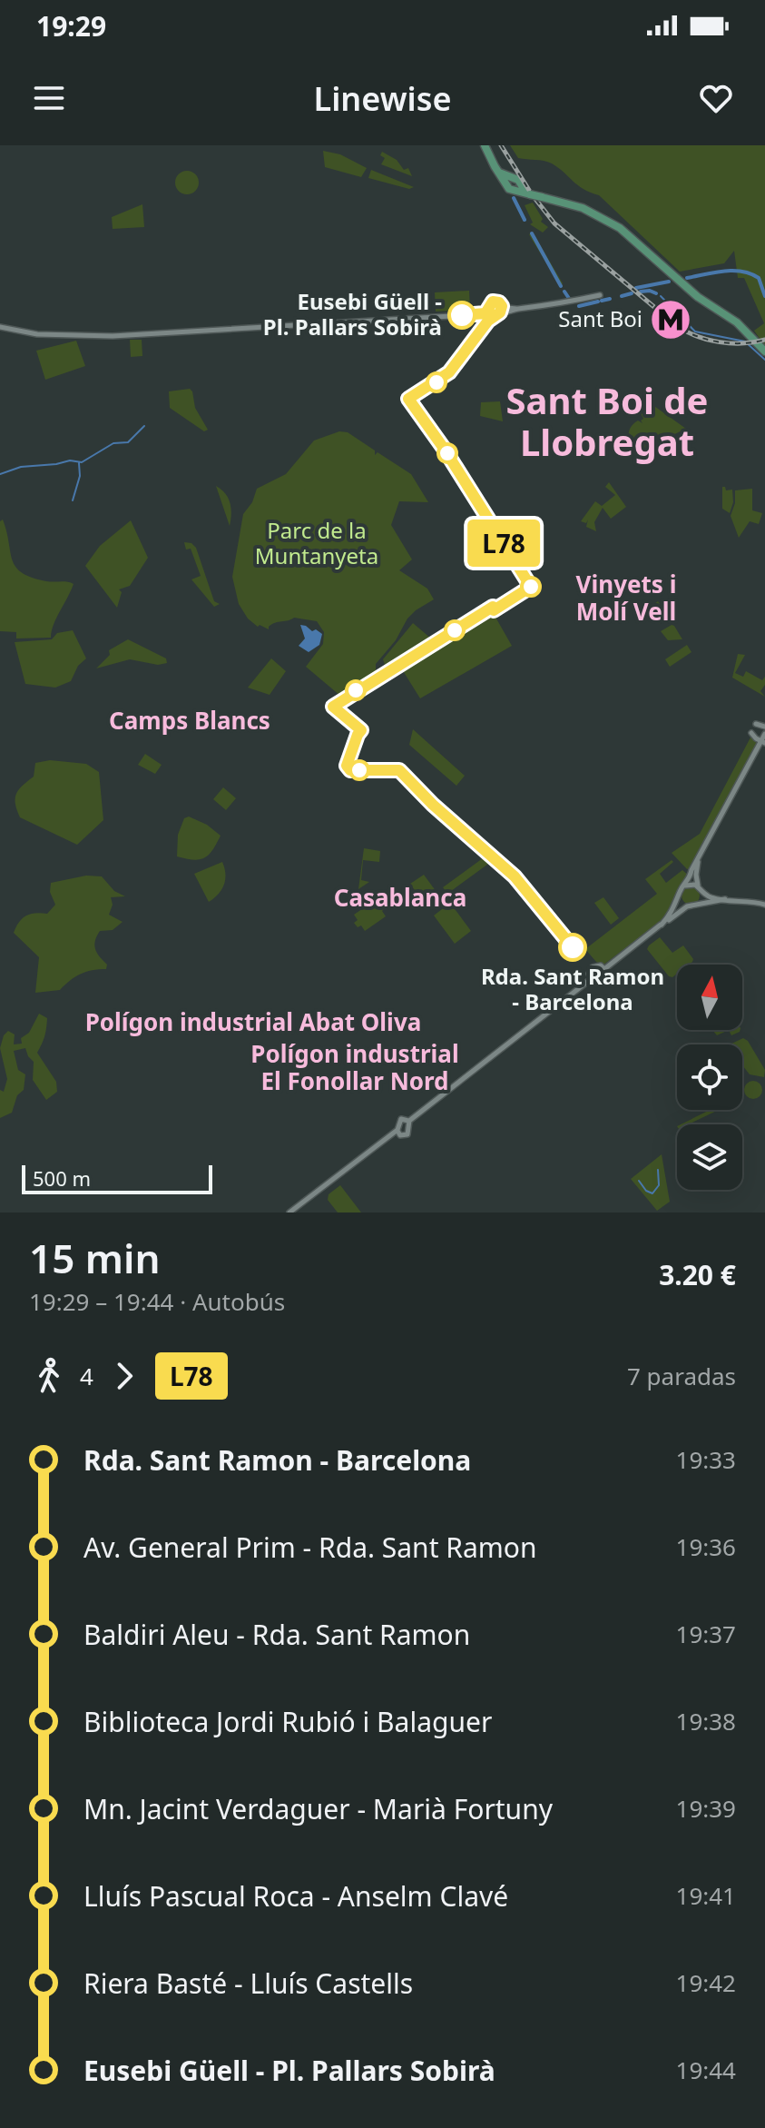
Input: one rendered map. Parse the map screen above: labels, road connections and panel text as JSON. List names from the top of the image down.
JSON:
{
  "districts": [
    "Sant Boi de Llobregat",
    "Vinyets i Molí Vell",
    "Camps Blancs",
    "Casablanca",
    "Polígon industrial Abat Oliva",
    "Polígon industrial El Fonollar Nord"
  ],
  "parks": ["Parc de la Muntanyeta"],
  "places": {
    "other": ["Eusebi Güell - Pl. Pallars Sobirà", "Rda. Sant Ramon - Barcelona"],
    "metro station": ["Sant Boi"]
  },
  "lines": ["bus line L78"],
  "scale_bar": "500 m",
  "north": "top",
  "page": {
    "status": "19:29",
    "header": "Linewise",
    "on_map": "L78",
    "scale": "500 m",
    "heading": ["15 min", "19:29 – 19:44 · Autobús", "3.20 €"],
    "legs": ["4", "L78", "7 paradas"],
    "list": [
      {
        "name": "Rda. Sant Ramon - Barcelona",
        "value": "19:33"
      },
      {
        "name": "Av. General Prim - Rda. Sant Ramon",
        "value": "19:36"
      },
      {
        "name": "Baldiri Aleu - Rda. Sant Ramon",
        "value": "19:37"
      },
      {
        "name": "Biblioteca Jordi Rubió i Balaguer",
        "value": "19:38"
      },
      {
        "name": "Mn. Jacint Verdaguer - Marià Fortuny",
        "value": "19:39"
      },
      {
        "name": "Lluís Pascual Roca - Anselm Clavé",
        "value": "19:41"
      },
      {
        "name": "Riera Basté - Lluís Castells",
        "value": "19:42"
      },
      {
        "name": "Eusebi Güell - Pl. Pallars Sobirà",
        "value": "19:44"
      }
    ]
  }
}
